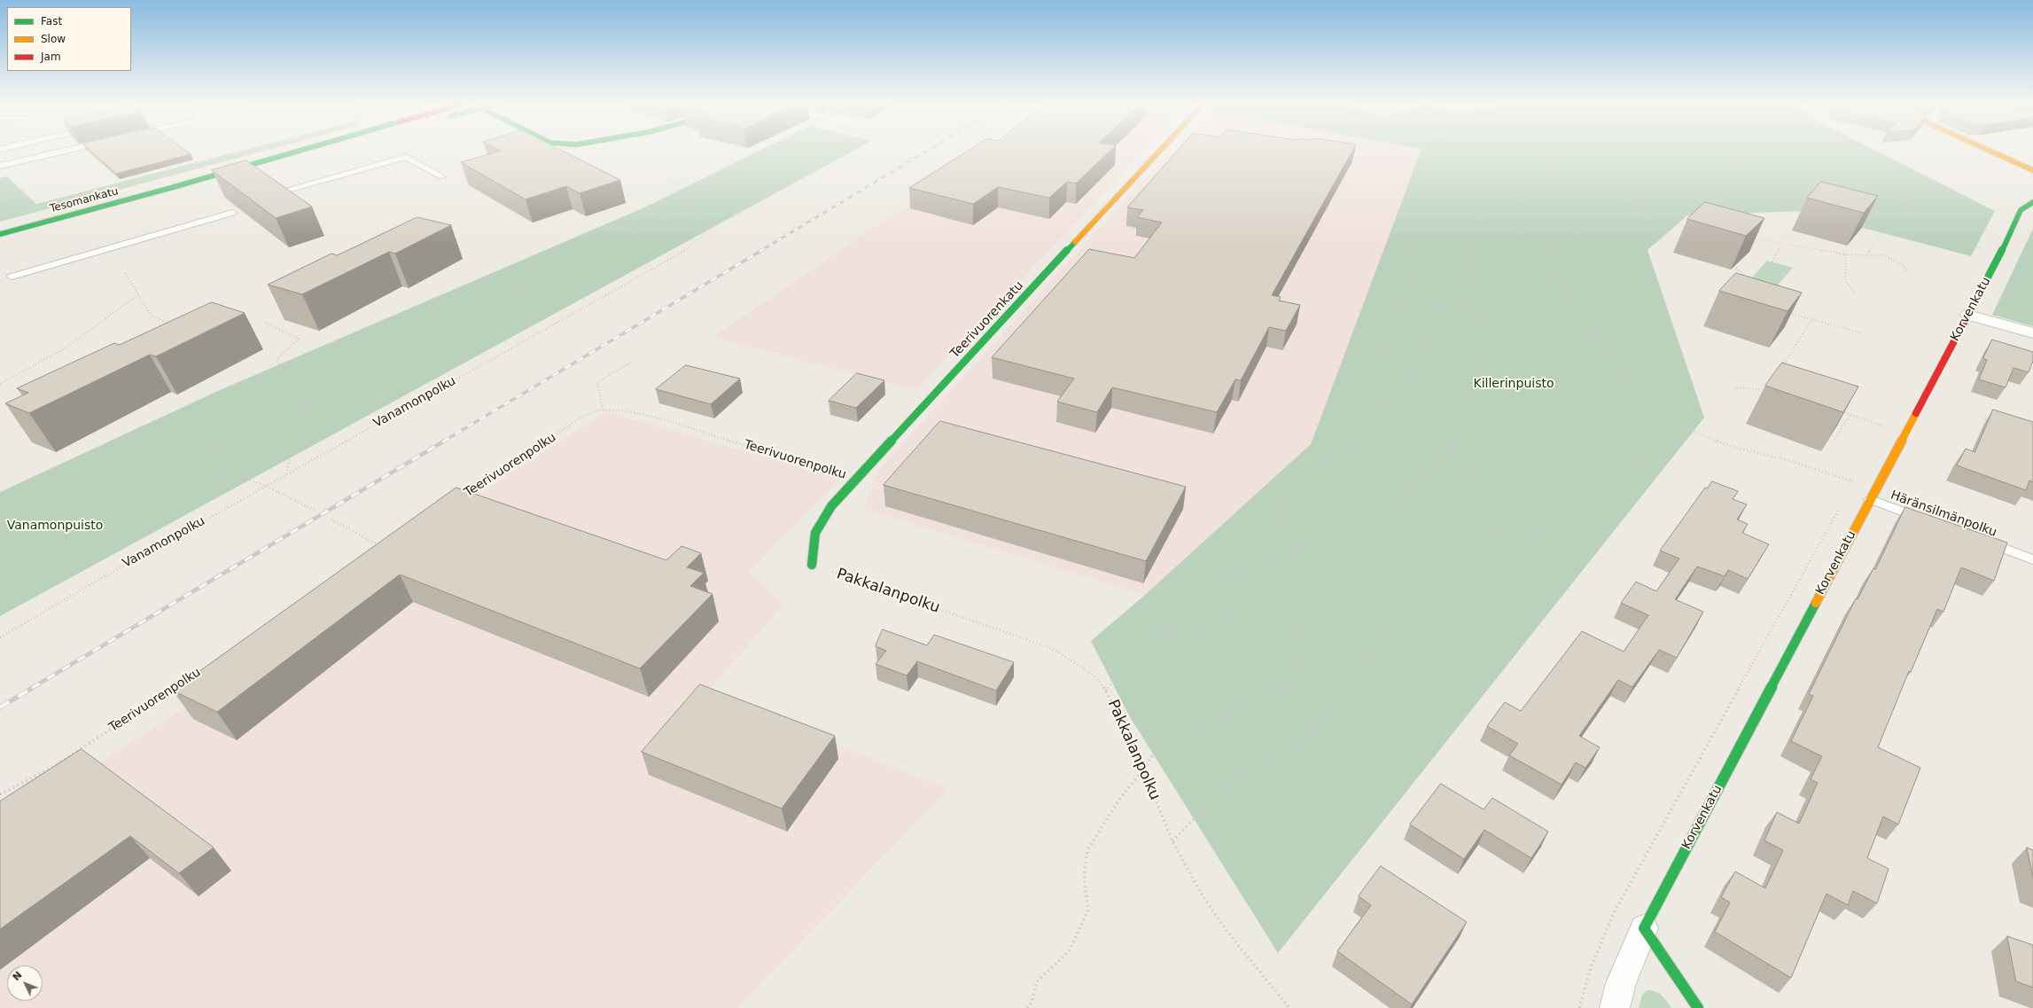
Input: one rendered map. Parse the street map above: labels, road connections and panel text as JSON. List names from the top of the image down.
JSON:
{
  "streets": {
    "street": ["Tesomankatu", "Korvenkatu", "Teerivuorenkatu"],
    "path": [
      "Vanamonpolku",
      "Teerivuorenpolku",
      "Häränsilmänpolku",
      "Pakkalanpolku"
    ]
  },
  "crossings": [
    ["Korvenkatu", "Häränsilmänpolku"],
    ["Teerivuorenkatu", "Teerivuorenpolku"],
    ["Teerivuorenkatu", "Pakkalanpolku"]
  ],
  "parks": ["Killerinpuisto", "Vanamonpuisto"],
  "legend": ["Fast", "Slow", "Jam"],
  "north": "top left"
}
